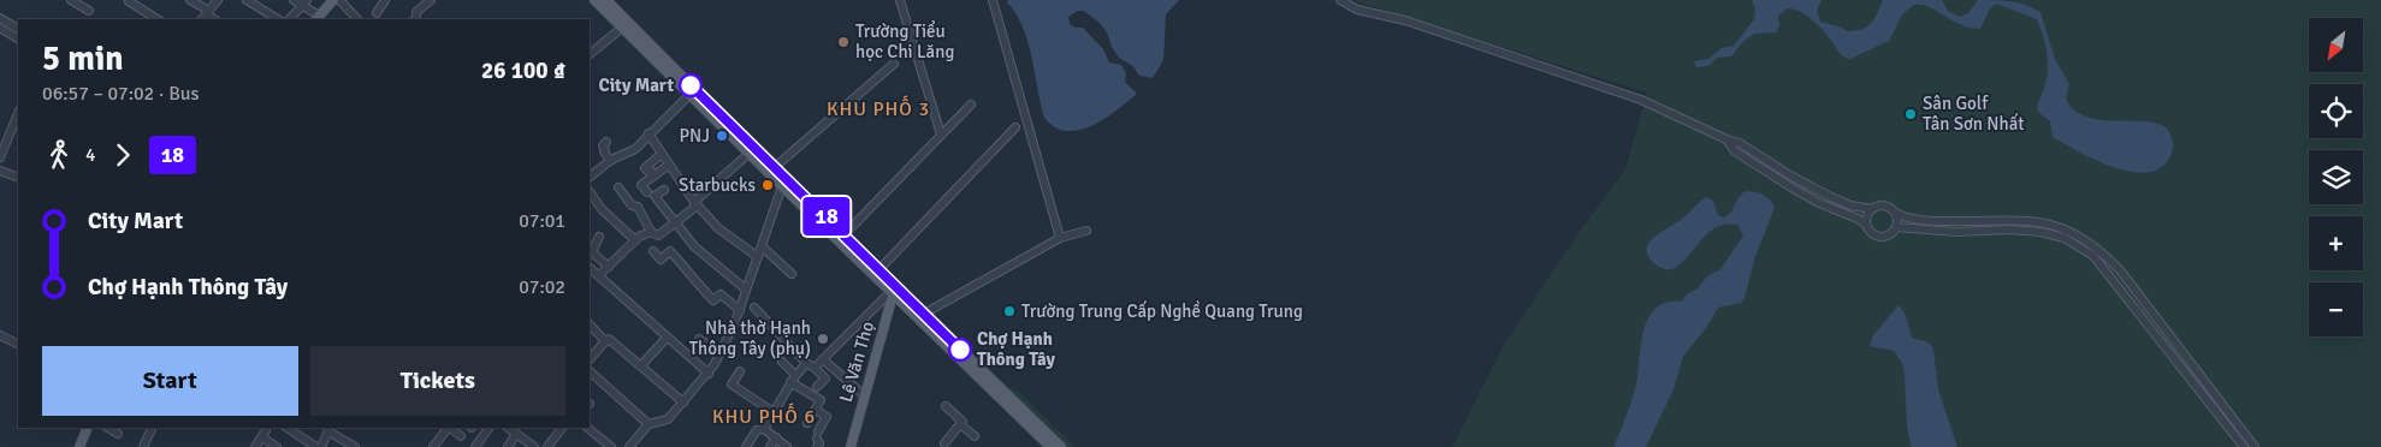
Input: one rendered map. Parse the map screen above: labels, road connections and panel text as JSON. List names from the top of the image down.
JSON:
{
  "streets": {
    "main road": ["Lê Văn Thọ"]
  },
  "districts": ["KHU PHỐ 3", "KHU PHỐ 6"],
  "places": [
    "Trường Tiểu học Chi Lăng",
    "City Mart",
    "Sân Golf Tân Sơn Nhất",
    "PNJ",
    "Starbucks",
    "Trường Trung Cấp Nghề Quang Trung",
    "Nhà thờ Hạnh Thông Tây (phụ)",
    "Chợ Hạnh Thông Tây"
  ],
  "lines": ["bus line 18"],
  "north": "bottom left",
  "page": {
    "on_map": "18",
    "map_buttons": ["+", "−"],
    "heading": ["5 min", "06:57 – 07:02 · Bus", "26 100 ₫"],
    "legs": ["4", "18"],
    "list": [
      {
        "name": "City Mart",
        "value": "07:01"
      },
      {
        "name": "Chợ Hạnh Thông Tây",
        "value": "07:02"
      }
    ],
    "buttons": ["Start", "Tickets"]
  }
}
